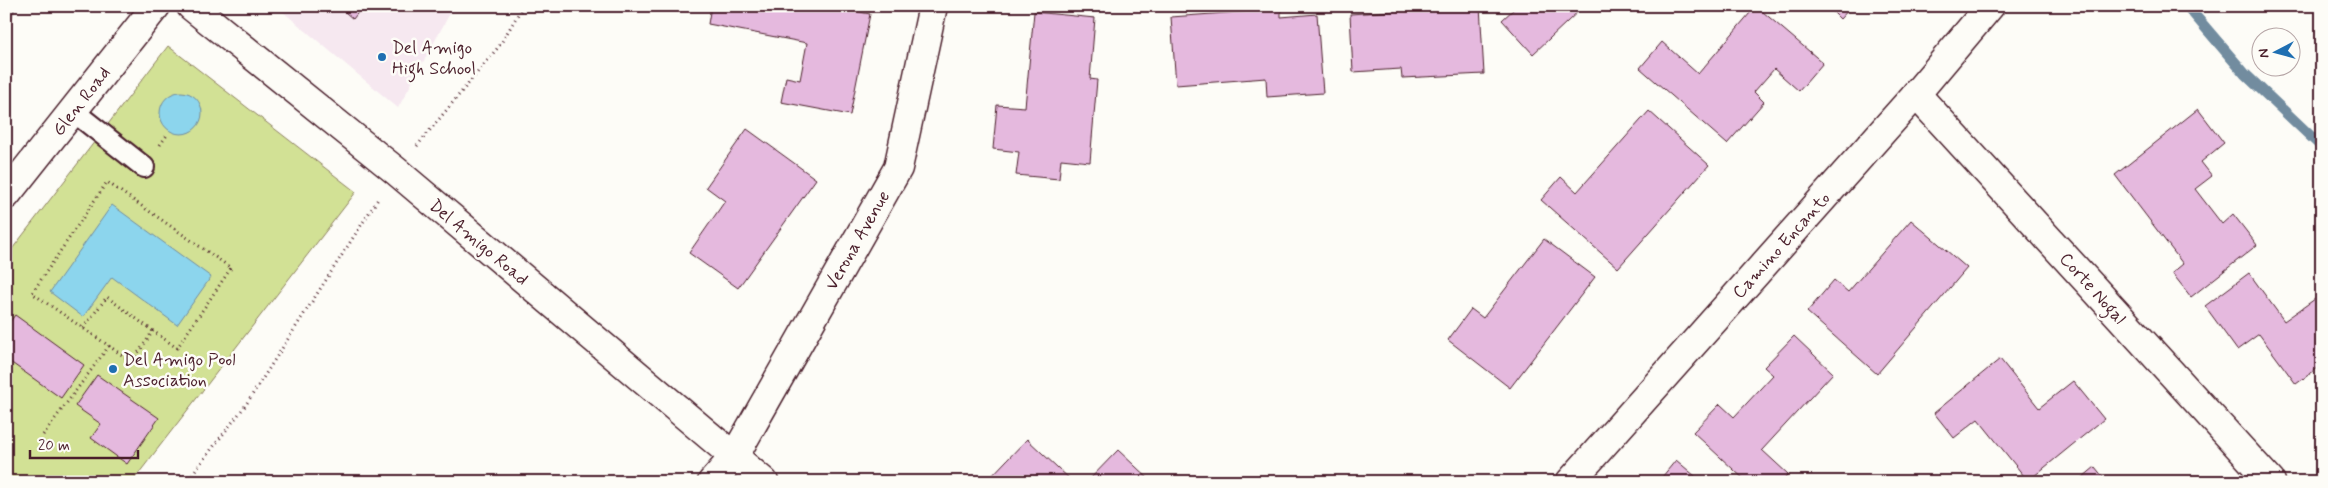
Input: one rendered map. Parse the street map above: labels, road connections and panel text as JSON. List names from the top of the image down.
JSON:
{
  "streets": {
    "street": [
      "Glen Road",
      "Verona Avenue",
      "Del Amigo Road",
      "Camino Encanto",
      "Corte Nogal"
    ]
  },
  "crossings": [
    ["Verona Avenue", "Del Amigo Road"],
    ["Camino Encanto", "Corte Nogal"]
  ],
  "places": ["Del Amigo High School", "Del Amigo Pool Association"],
  "scale_bar": "20 m",
  "north": "left"
}
